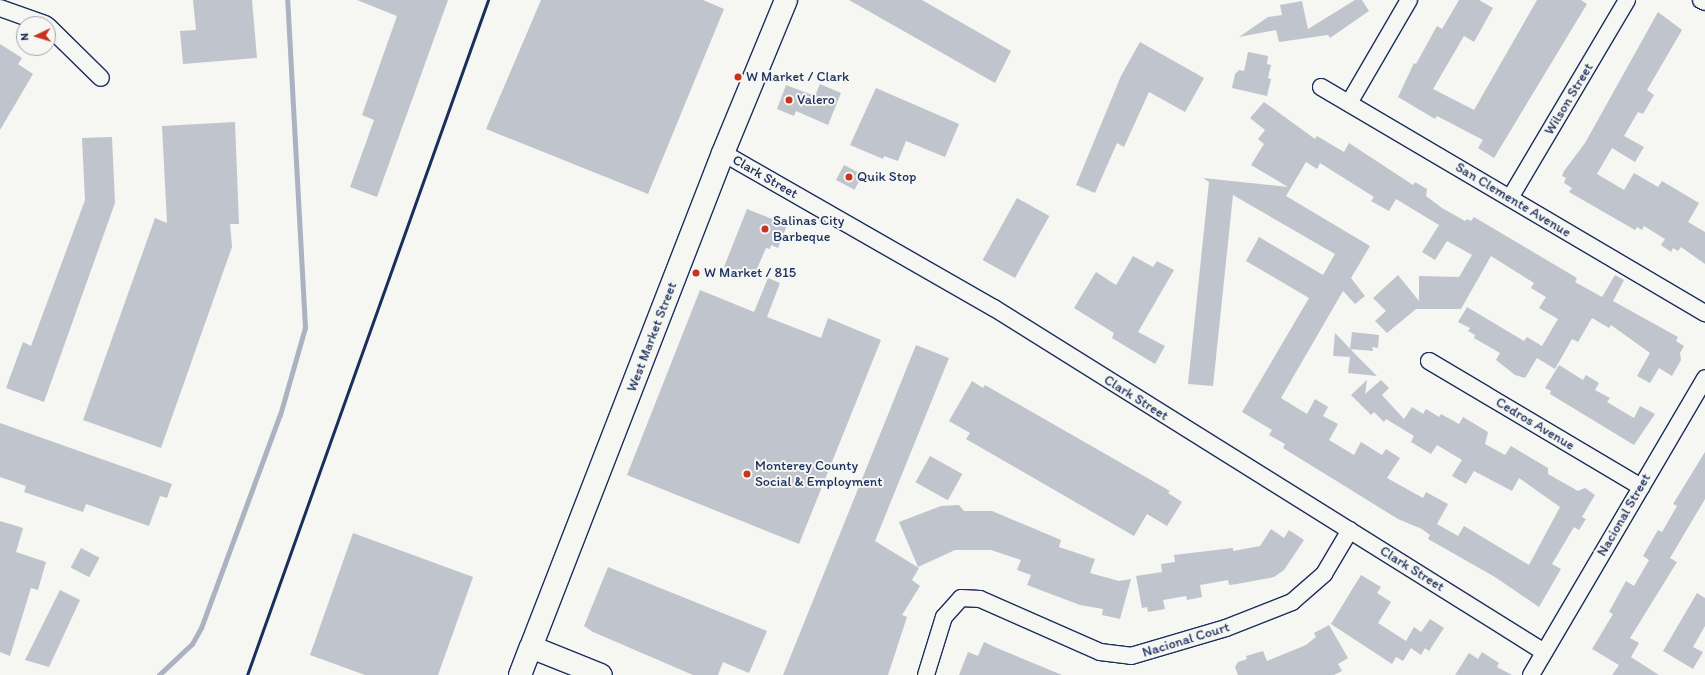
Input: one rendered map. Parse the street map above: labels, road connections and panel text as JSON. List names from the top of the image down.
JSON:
{
  "streets": {
    "main road": ["West Market Street"],
    "street": [
      "Wilson Street",
      "Clark Street",
      "San Clemente Avenue",
      "Cedros Avenue",
      "Nacional Street",
      "Nacional Court"
    ]
  },
  "crossings": [
    ["Wilson Street", "San Clemente Avenue"],
    ["Clark Street", "West Market Street"],
    ["Clark Street", "Nacional Street"],
    ["Clark Street", "Nacional Court"],
    ["Cedros Avenue", "Nacional Street"]
  ],
  "places": [
    "W Market / Clark",
    "Valero",
    "Quik Stop",
    "Salinas City Barbeque",
    "W Market / 815",
    "Monterey County Social & Employment"
  ],
  "north": "left"
}
